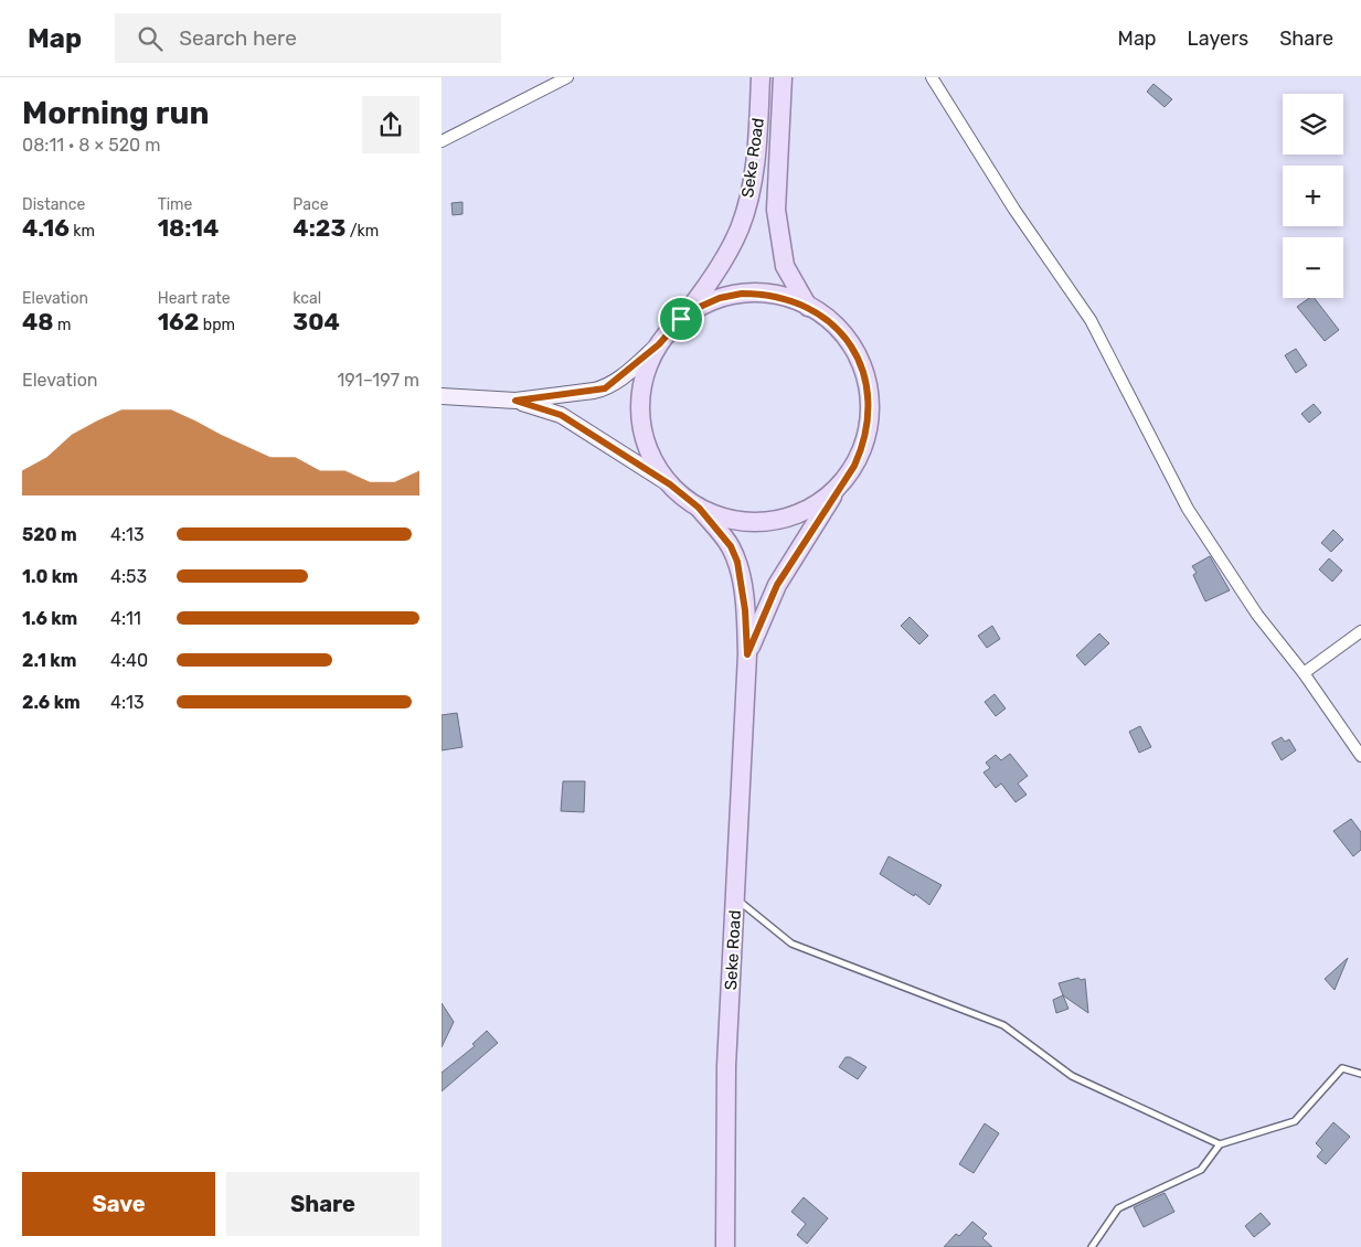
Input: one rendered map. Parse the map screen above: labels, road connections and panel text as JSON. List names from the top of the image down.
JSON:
{
  "streets": {
    "main road": ["Seke Road"]
  },
  "page": {
    "header": "Map",
    "search": "Search here",
    "nav": ["Map", "Layers", "Share"],
    "heading": ["Morning run", "08:11 · 8 × 520 m"],
    "map_buttons": ["+", "−"],
    "stats": [
      ["Distance", "4.16 km"],
      ["Time", "18:14"],
      ["Pace", "4:23 /km"],
      ["Elevation", "48 m"],
      ["Heart rate", "162 bpm"],
      ["kcal", "304"]
    ],
    "chart": ["Elevation", "191–197 m"],
    "list": [
      {
        "name": "520 m",
        "note": "4:13"
      },
      {
        "name": "1.0 km",
        "note": "4:53"
      },
      {
        "name": "1.6 km",
        "note": "4:11"
      },
      {
        "name": "2.1 km",
        "note": "4:40"
      },
      {
        "name": "2.6 km",
        "note": "4:13"
      }
    ],
    "buttons": ["Save", "Share"]
  }
}
